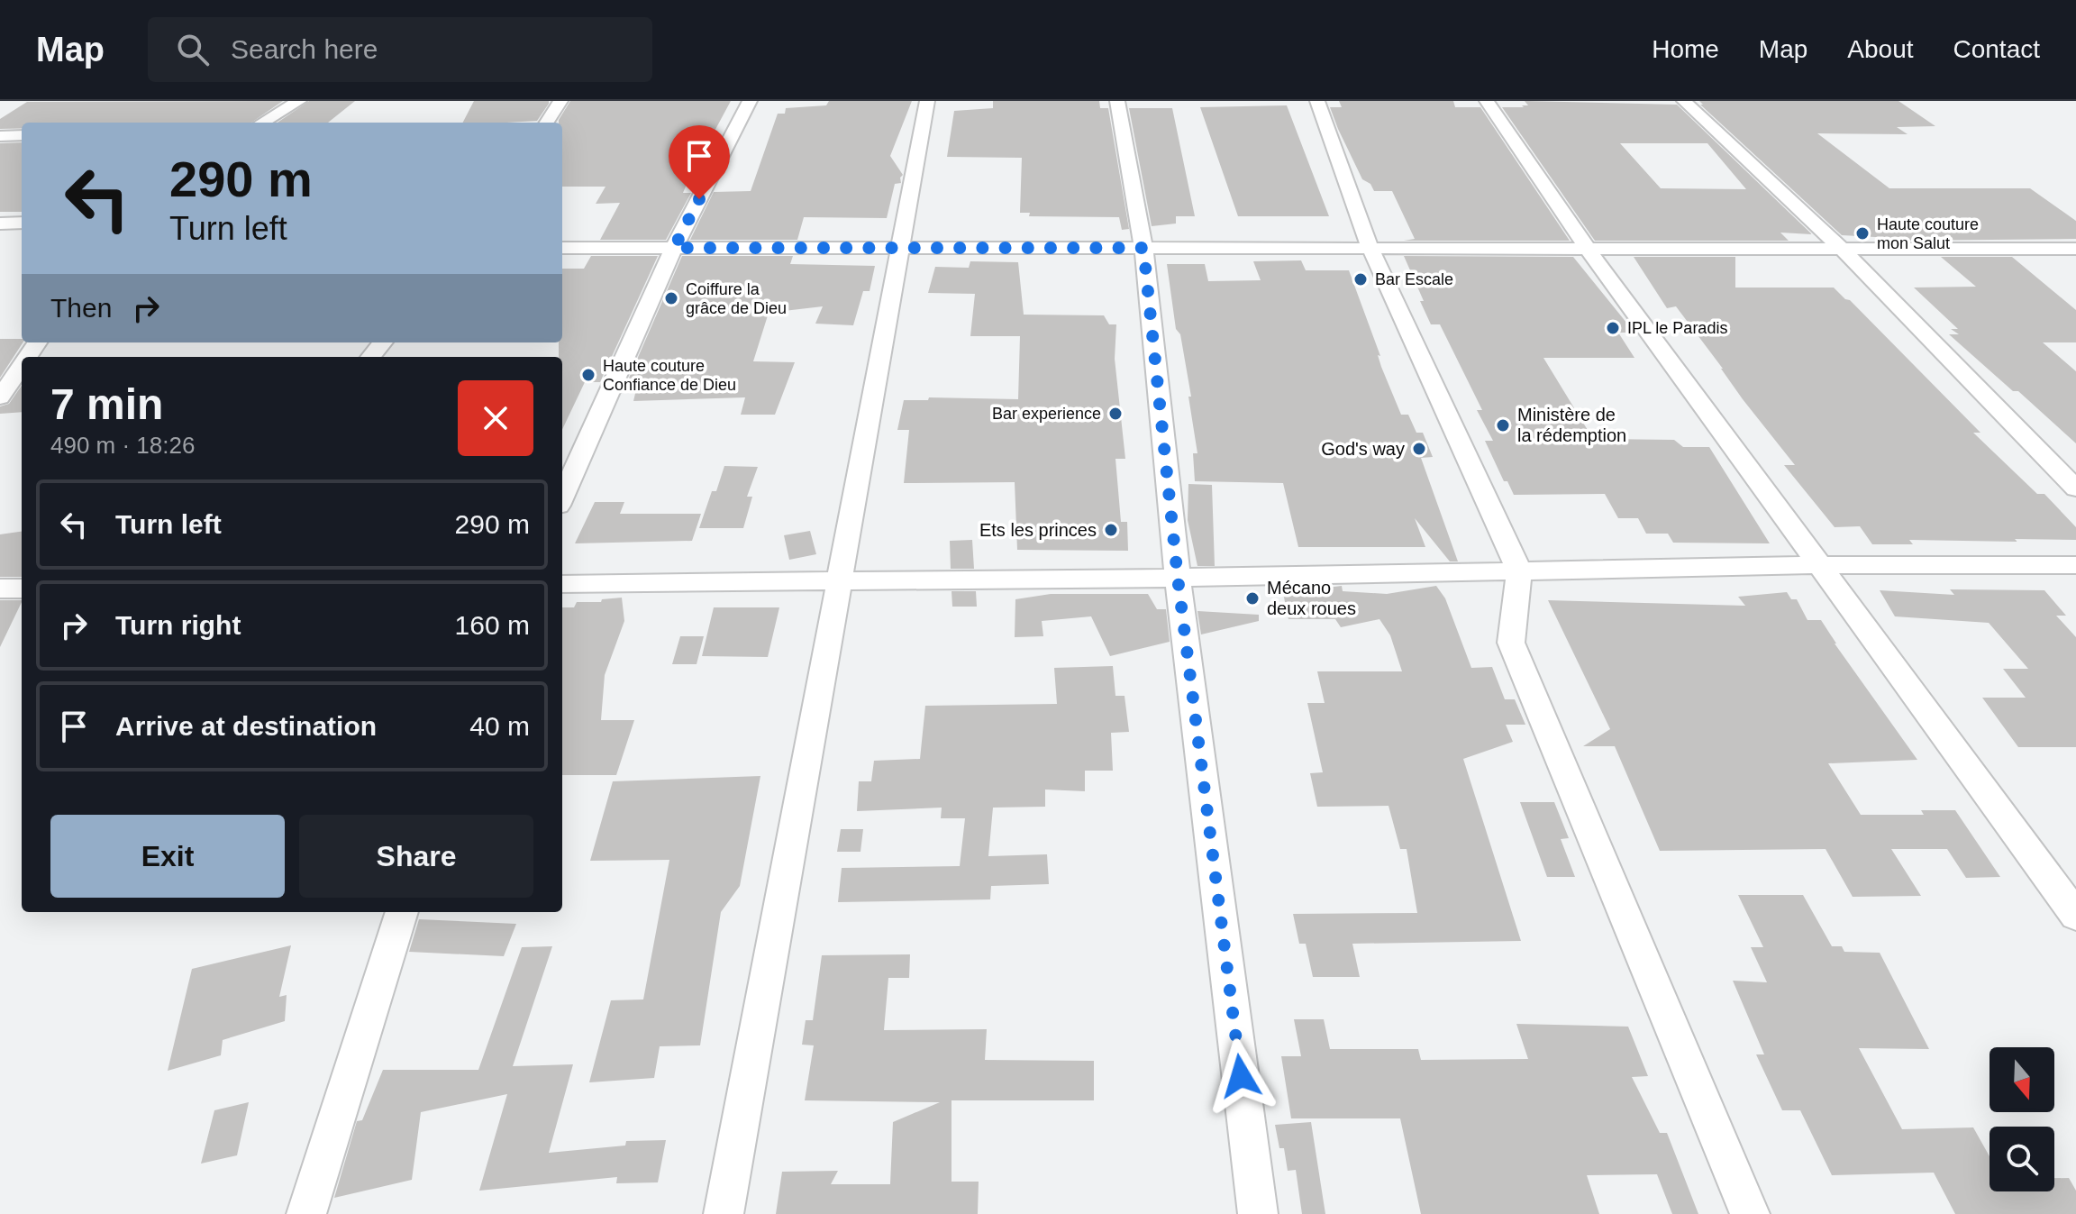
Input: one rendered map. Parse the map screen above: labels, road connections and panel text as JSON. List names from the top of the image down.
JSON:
{
  "places": [
    "Haute couture mon Salut",
    "Bar Escale",
    "Coiffure la grâce de Dieu",
    "IPL le Paradis",
    "Haute couture Confiance de Dieu",
    "Bar experience",
    "Ministère de la rédemption",
    "God's way",
    "Ets les princes",
    "Mécano deux roues"
  ],
  "north": "bottom",
  "page": {
    "header": "Map",
    "search": "Search here",
    "nav": [
      "Home",
      "Map",
      "About",
      "Contact"
    ],
    "turn": ["290 m", "Turn left"],
    "then": "Then",
    "heading": ["7 min", "490 m · 18:26"],
    "list": [
      {
        "name": "Turn left",
        "value": "290 m"
      },
      {
        "name": "Turn right",
        "value": "160 m"
      },
      {
        "name": "Arrive at destination",
        "value": "40 m"
      }
    ],
    "buttons": ["Exit", "Share"]
  }
}
